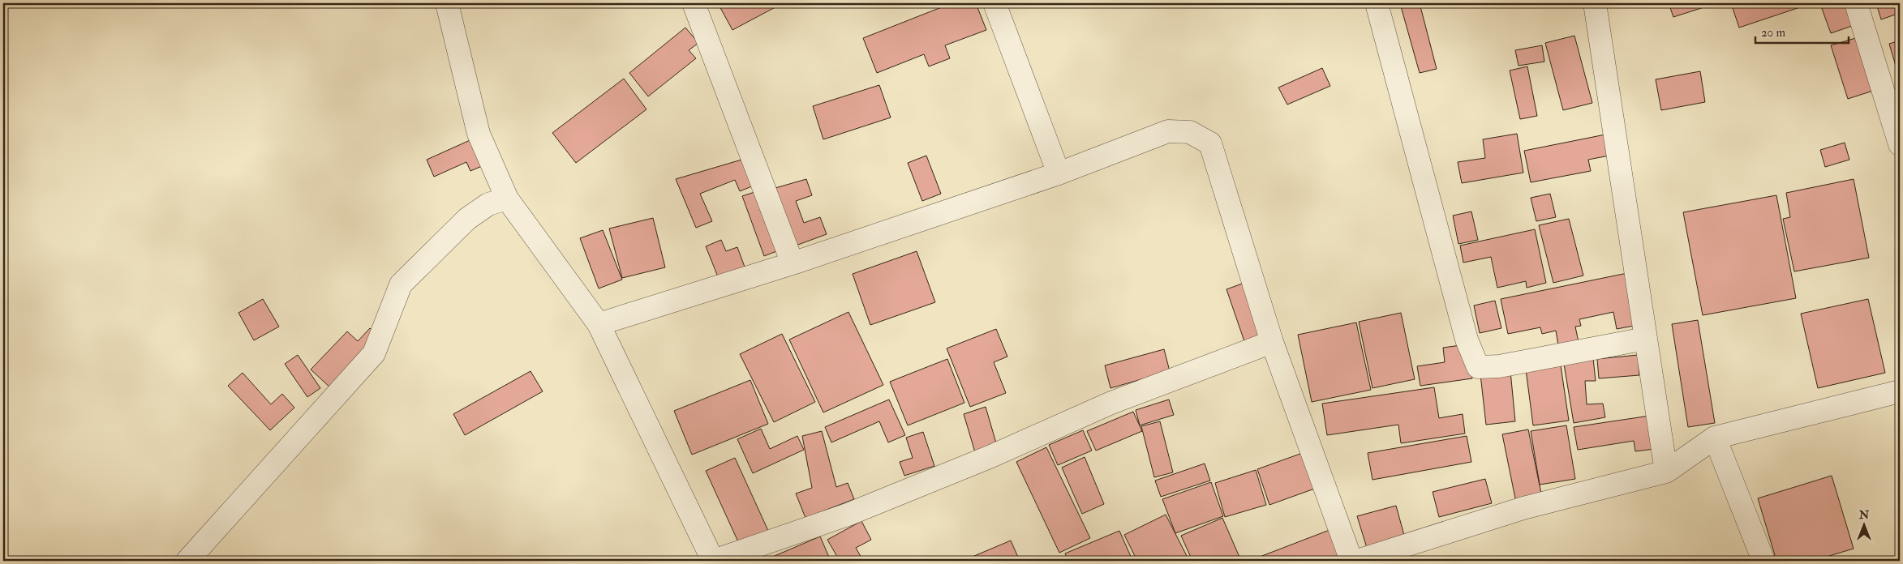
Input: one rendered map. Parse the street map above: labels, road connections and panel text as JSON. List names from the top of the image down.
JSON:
{
  "scale_bar": "20 m",
  "north": "top"
}
